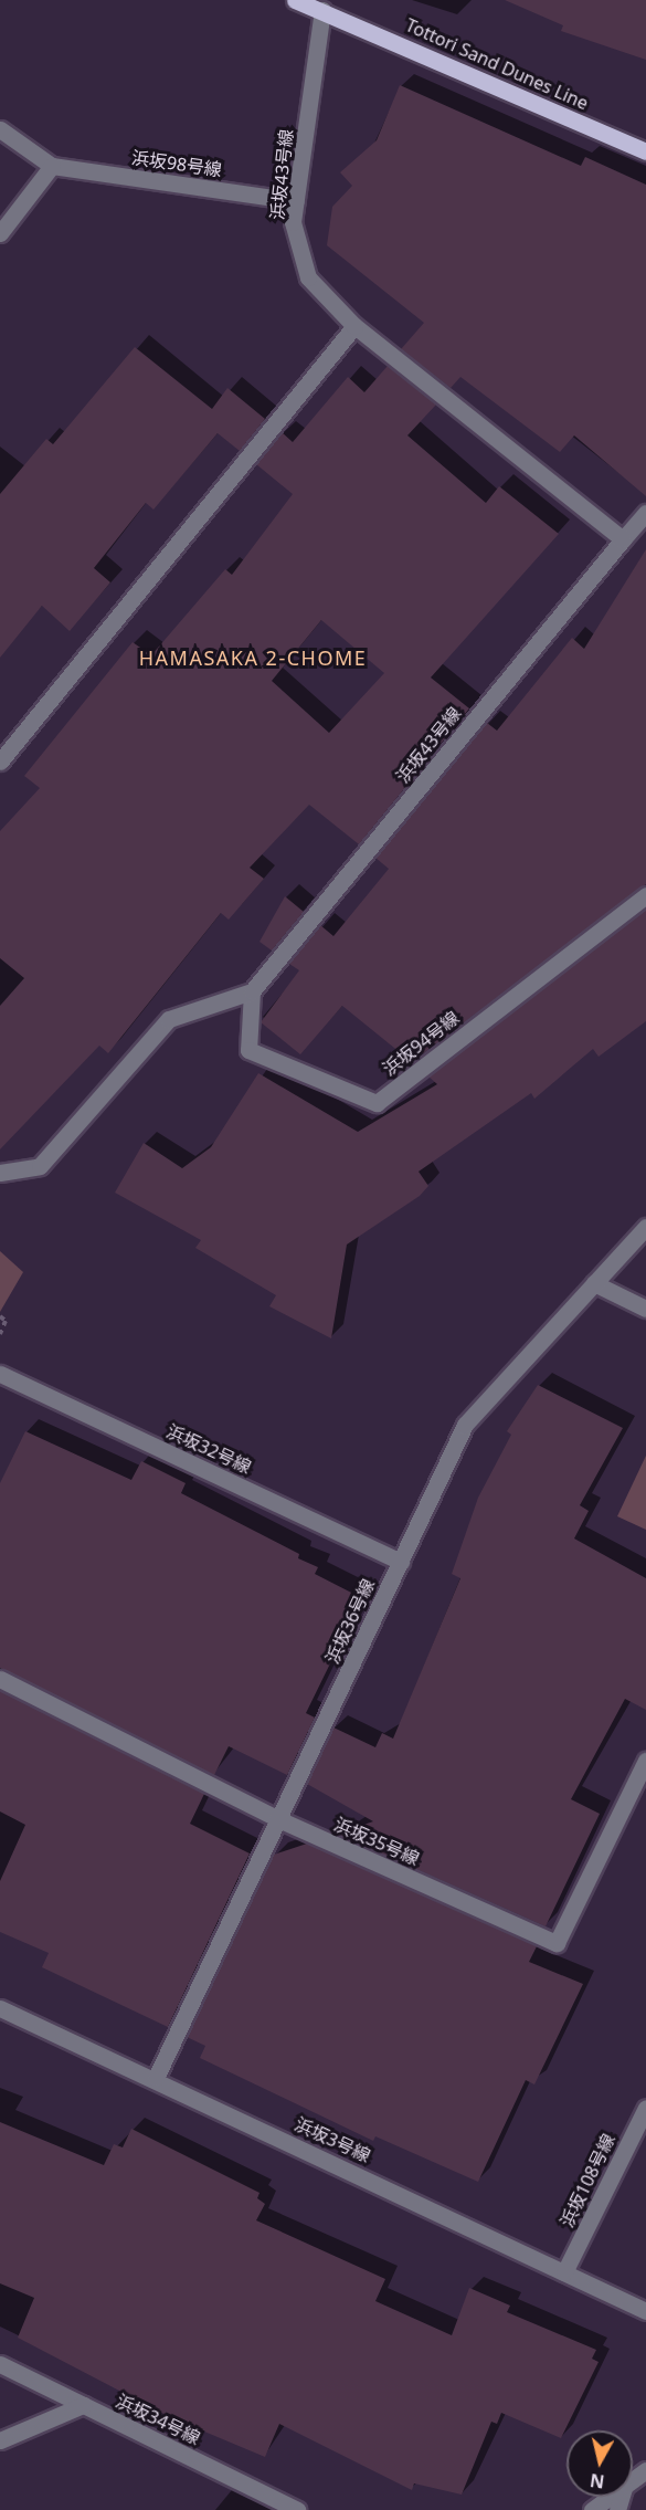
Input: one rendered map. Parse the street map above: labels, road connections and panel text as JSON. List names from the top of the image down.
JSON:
{
  "streets": {
    "main road": ["Tottori Sand Dunes Line"],
    "street": [
      "浜坂98号線",
      "浜坂43号線",
      "浜坂94号線",
      "浜坂32号線",
      "浜坂36号線",
      "浜坂35号線",
      "浜坂3号線",
      "浜坂108号線",
      "浜坂34号線"
    ]
  },
  "crossings": [
    ["Tottori Sand Dunes Line", "浜坂43号線"],
    ["浜坂98号線", "浜坂43号線"],
    ["浜坂43号線", "浜坂94号線"],
    ["浜坂32号線", "浜坂36号線"],
    ["浜坂36号線", "浜坂35号線"],
    ["浜坂36号線", "浜坂3号線"],
    ["浜坂3号線", "浜坂108号線"]
  ],
  "districts": ["HAMASAKA 2-CHOME"],
  "north": "bottom"
}
